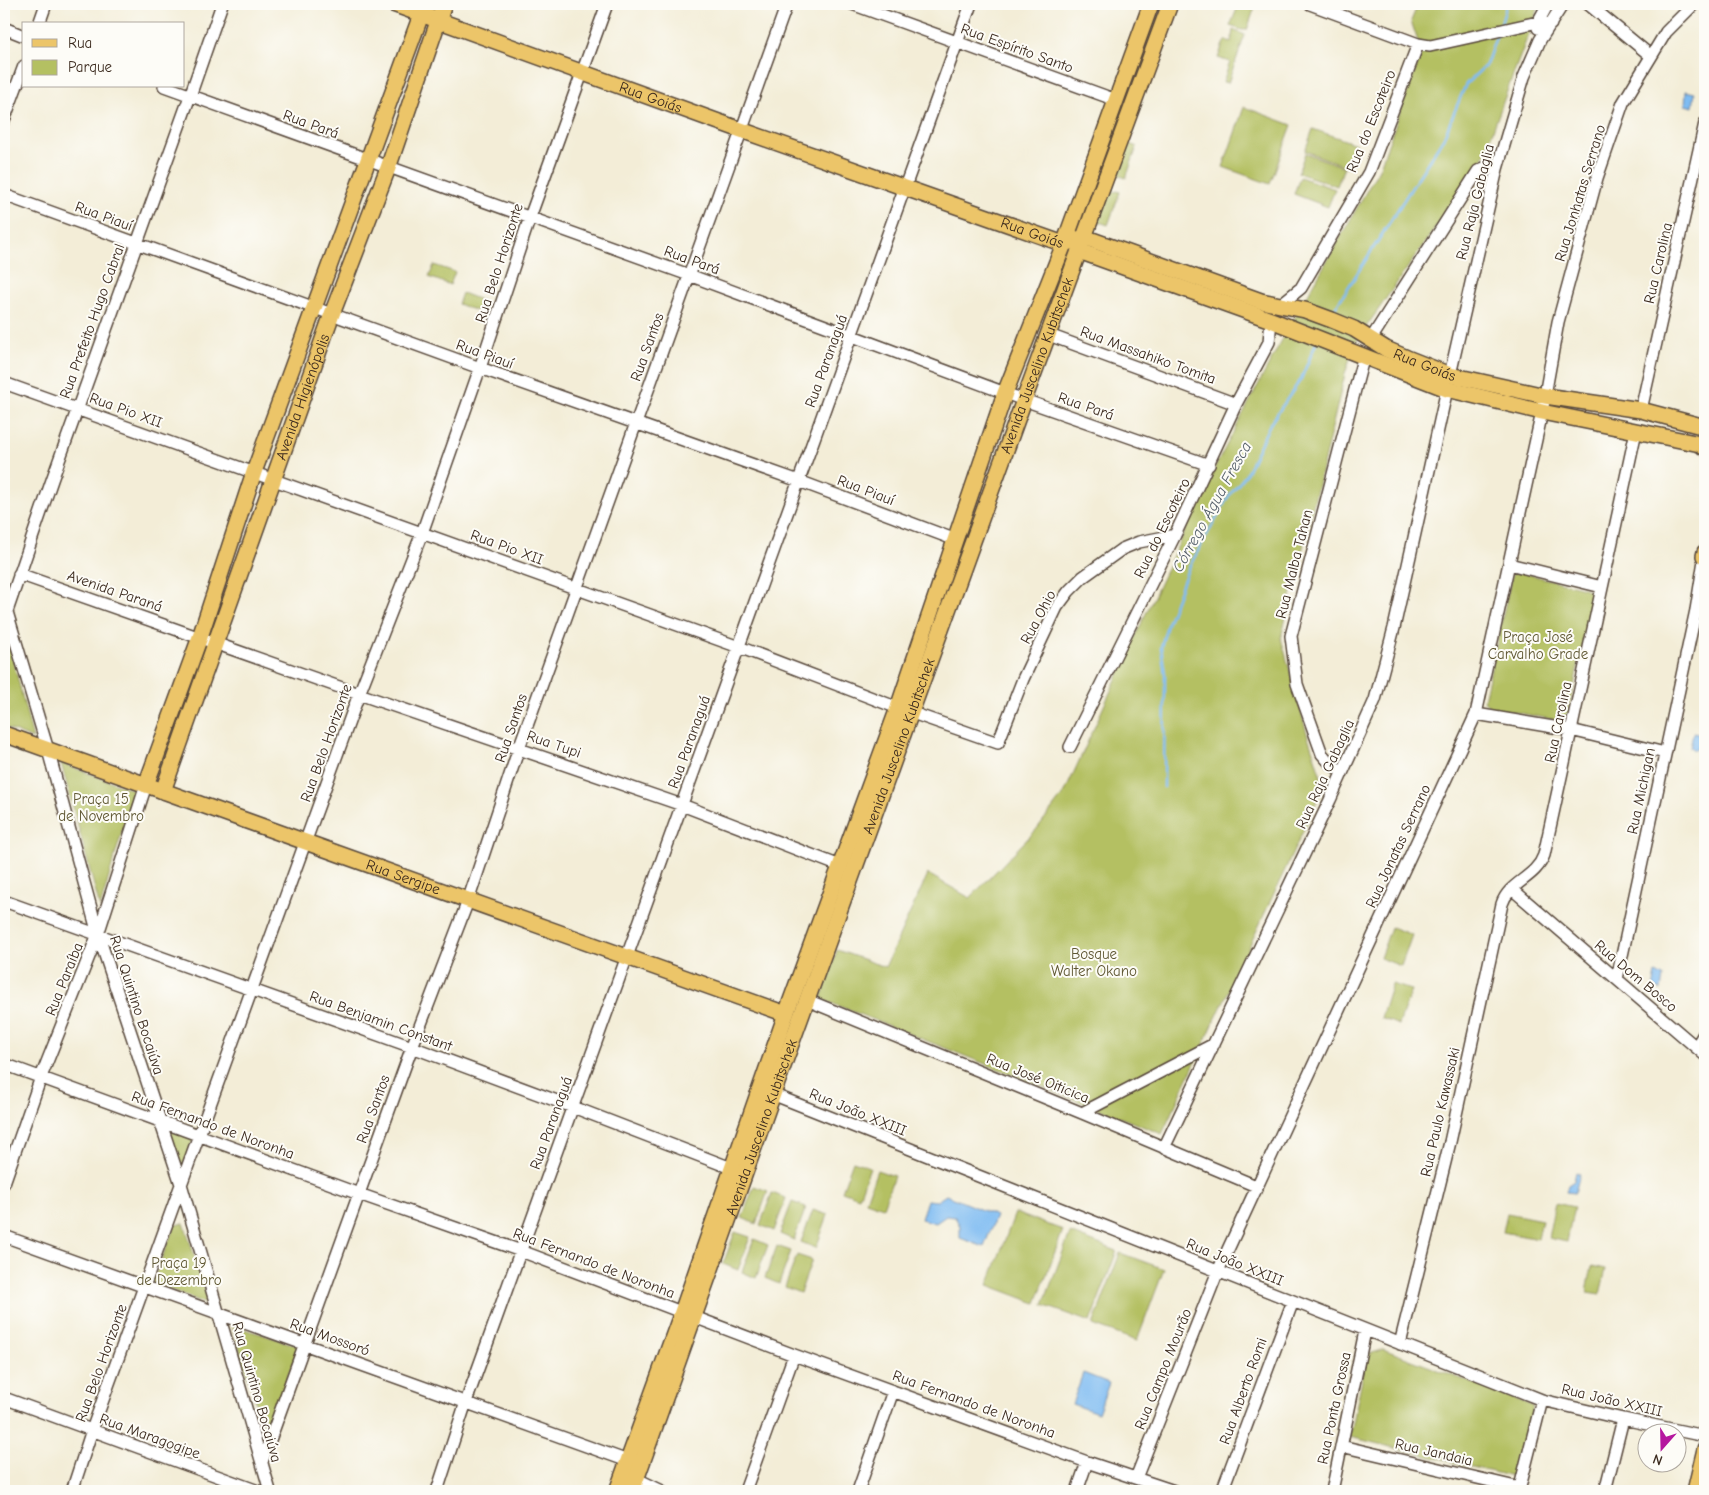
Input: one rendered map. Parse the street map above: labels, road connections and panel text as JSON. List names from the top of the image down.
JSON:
{
  "streets": {
    "main road": [
      "Rua Goiás",
      "Avenida Juscelino Kubitschek",
      "Avenida Higienópolis",
      "Rua Sergipe"
    ],
    "street": [
      "Rua Espírito Santo",
      "Rua do Escoteiro",
      "Rua Pará",
      "Rua Jonhatas Serrano",
      "Rua Raja Gabaglia",
      "Rua Piauí",
      "Rua Belo Horizonte",
      "Rua Carolina",
      "Rua Prefeito Hugo Cabral",
      "Rua Santos",
      "Rua Massahiko Tomita",
      "Rua Paranaguá",
      "Rua Pio XII",
      "Rua Malba Tahan",
      "Avenida Paraná",
      "Rua Ohio",
      "Rua Tupi",
      "Rua Michigan",
      "Rua Jonatas Serrano",
      "Rua Dom Bosco",
      "Rua Paraíba",
      "Rua Quintino Bocaiúva",
      "Rua Benjamin Constant",
      "Rua José Oiticica",
      "Rua João XXIII",
      "Rua Paulo Kawassaki",
      "Rua Fernando de Noronha",
      "Rua Mossoró",
      "Rua Campo Mourão",
      "Rua Alberto Romi",
      "Rua Ponta Grossa",
      "Rua Maragogipe",
      "Rua Jandaia"
    ]
  },
  "crossings": [
    ["Rua Espírito Santo", "Rua Paranaguá"],
    ["Rua Espírito Santo", "Avenida Juscelino Kubitschek"],
    ["Rua Goiás", "Rua do Escoteiro"],
    ["Rua Goiás", "Rua Jonhatas Serrano"],
    ["Rua Goiás", "Rua Raja Gabaglia"],
    ["Rua Goiás", "Rua Belo Horizonte"],
    ["Rua Goiás", "Rua Carolina"],
    ["Rua Goiás", "Rua Santos"],
    ["Rua Goiás", "Rua Paranaguá"],
    ["Rua Goiás", "Avenida Juscelino Kubitschek"],
    ["Rua Goiás", "Avenida Higienópolis"],
    ["Rua Goiás", "Rua Malba Tahan"],
    ["Rua Goiás", "Rua Jonatas Serrano"],
    ["Rua do Escoteiro", "Rua Pará"],
    ["Rua do Escoteiro", "Rua Massahiko Tomita"],
    ["Rua do Escoteiro", "Rua Ohio"],
    ["Rua Pará", "Rua Belo Horizonte"],
    ["Rua Pará", "Rua Prefeito Hugo Cabral"],
    ["Rua Pará", "Rua Santos"],
    ["Rua Pará", "Rua Paranaguá"],
    ["Rua Pará", "Avenida Juscelino Kubitschek"],
    ["Rua Pará", "Avenida Higienópolis"],
    ["Rua Jonhatas Serrano", "Rua Jonatas Serrano"],
    ["Rua Raja Gabaglia", "Rua Malba Tahan"],
    ["Rua Raja Gabaglia", "Rua José Oiticica"],
    ["Rua Piauí", "Rua Belo Horizonte"],
    ["Rua Piauí", "Rua Prefeito Hugo Cabral"],
    ["Rua Piauí", "Rua Santos"],
    ["Rua Piauí", "Rua Paranaguá"],
    ["Rua Piauí", "Avenida Juscelino Kubitschek"],
    ["Rua Piauí", "Avenida Higienópolis"],
    ["Rua Belo Horizonte", "Rua Pio XII"],
    ["Rua Belo Horizonte", "Rua Tupi"],
    ["Rua Belo Horizonte", "Rua Sergipe"],
    ["Rua Belo Horizonte", "Rua Quintino Bocaiúva"],
    ["Rua Belo Horizonte", "Rua Benjamin Constant"],
    ["Rua Belo Horizonte", "Rua Fernando de Noronha"],
    ["Rua Belo Horizonte", "Rua Mossoró"],
    ["Rua Belo Horizonte", "Rua Maragogipe"],
    ["Rua Carolina", "Rua Dom Bosco"],
    ["Rua Carolina", "Rua Paulo Kawassaki"],
    ["Rua Prefeito Hugo Cabral", "Rua Pio XII"],
    ["Rua Prefeito Hugo Cabral", "Avenida Paraná"],
    ["Rua Prefeito Hugo Cabral", "Rua Quintino Bocaiúva"],
    ["Rua Santos", "Rua Pio XII"],
    ["Rua Santos", "Rua Tupi"],
    ["Rua Santos", "Rua Sergipe"],
    ["Rua Santos", "Rua Quintino Bocaiúva"],
    ["Rua Santos", "Rua Benjamin Constant"],
    ["Rua Santos", "Rua Fernando de Noronha"],
    ["Rua Santos", "Rua Mossoró"],
    ["Rua Massahiko Tomita", "Avenida Juscelino Kubitschek"],
    ["Rua Paranaguá", "Rua Pio XII"],
    ["Rua Paranaguá", "Rua Tupi"],
    ["Rua Paranaguá", "Rua Sergipe"],
    ["Rua Paranaguá", "Rua Benjamin Constant"],
    ["Rua Paranaguá", "Rua Fernando de Noronha"],
    ["Rua Paranaguá", "Rua Mossoró"],
    ["Avenida Juscelino Kubitschek", "Rua Pio XII"],
    ["Avenida Juscelino Kubitschek", "Rua Tupi"],
    ["Avenida Juscelino Kubitschek", "Rua Sergipe"],
    ["Avenida Juscelino Kubitschek", "Rua Benjamin Constant"],
    ["Avenida Juscelino Kubitschek", "Rua José Oiticica"],
    ["Avenida Juscelino Kubitschek", "Rua João XXIII"],
    ["Avenida Juscelino Kubitschek", "Rua Fernando de Noronha"],
    ["Avenida Juscelino Kubitschek", "Rua Mossoró"],
    ["Avenida Higienópolis", "Rua Pio XII"],
    ["Avenida Higienópolis", "Avenida Paraná"],
    ["Avenida Higienópolis", "Rua Tupi"],
    ["Avenida Higienópolis", "Rua Sergipe"],
    ["Avenida Higienópolis", "Rua Paraíba"],
    ["Rua Pio XII", "Rua Ohio"],
    ["Avenida Paraná", "Rua Tupi"],
    ["Rua Michigan", "Rua Dom Bosco"],
    ["Rua Jonatas Serrano", "Rua José Oiticica"],
    ["Rua Jonatas Serrano", "Rua João XXIII"],
    ["Rua Jonatas Serrano", "Rua Campo Mourão"],
    ["Rua Sergipe", "Rua Paraíba"],
    ["Rua Sergipe", "Rua Quintino Bocaiúva"],
    ["Rua Sergipe", "Rua José Oiticica"],
    ["Rua Dom Bosco", "Rua Paulo Kawassaki"],
    ["Rua Paraíba", "Rua Quintino Bocaiúva"],
    ["Rua Paraíba", "Rua Benjamin Constant"],
    ["Rua Paraíba", "Rua Fernando de Noronha"],
    ["Rua Quintino Bocaiúva", "Rua Benjamin Constant"],
    ["Rua Quintino Bocaiúva", "Rua Fernando de Noronha"],
    ["Rua Quintino Bocaiúva", "Rua Mossoró"],
    ["Rua João XXIII", "Rua Paulo Kawassaki"],
    ["Rua João XXIII", "Rua Campo Mourão"],
    ["Rua João XXIII", "Rua Alberto Romi"],
    ["Rua João XXIII", "Rua Ponta Grossa"],
    ["Rua Fernando de Noronha", "Rua Campo Mourão"],
    ["Rua Ponta Grossa", "Rua Jandaia"]
  ],
  "water": ["Córrego Água Fresca"],
  "parks": [
    "Praça José Carvalho Grade",
    "Praça 15 de Novembro",
    "Bosque Walter Okano",
    "Praça 19 de Dezembro"
  ],
  "legend": ["Rua", "Parque"],
  "north": "bottom"
}
